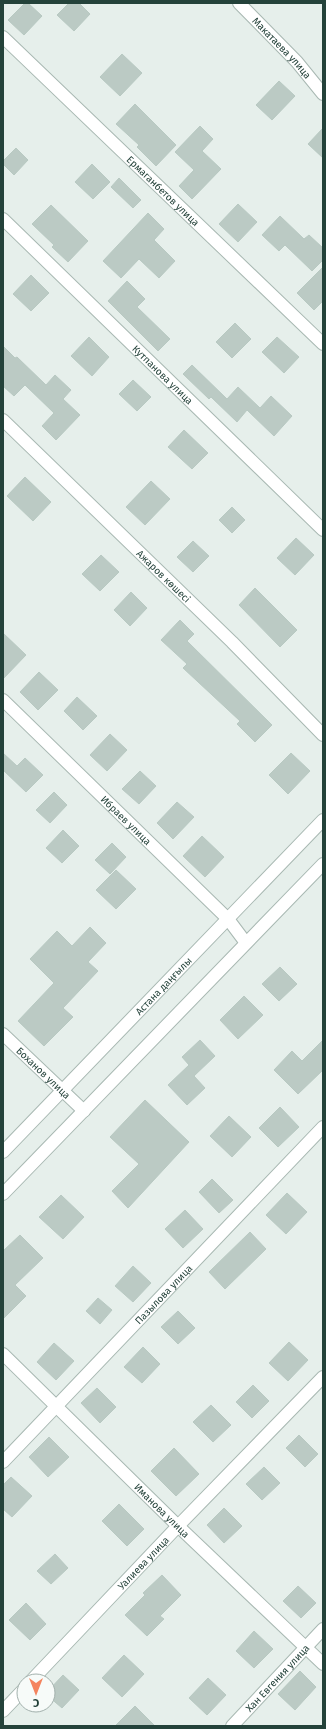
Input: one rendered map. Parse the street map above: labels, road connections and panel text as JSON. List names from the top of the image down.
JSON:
{
  "streets": {
    "street": [
      "Макатаева улица",
      "Ермаганбетов улица",
      "Кутпанова улица",
      "Ажаров көшесі",
      "Ибраев улица",
      "Астана даңғылы",
      "Боханов улица",
      "Пазылова улица",
      "Иманова улица",
      "Уалиева улица",
      "Хан Евгения улица"
    ]
  },
  "crossings": [
    ["Ибраев улица", "Астана даңғылы"],
    ["Астана даңғылы", "Боханов улица"],
    ["Пазылова улица", "Иманова улица"],
    ["Иманова улица", "Уалиева улица"],
    ["Иманова улица", "Хан Евгения улица"]
  ],
  "north": "bottom"
}
